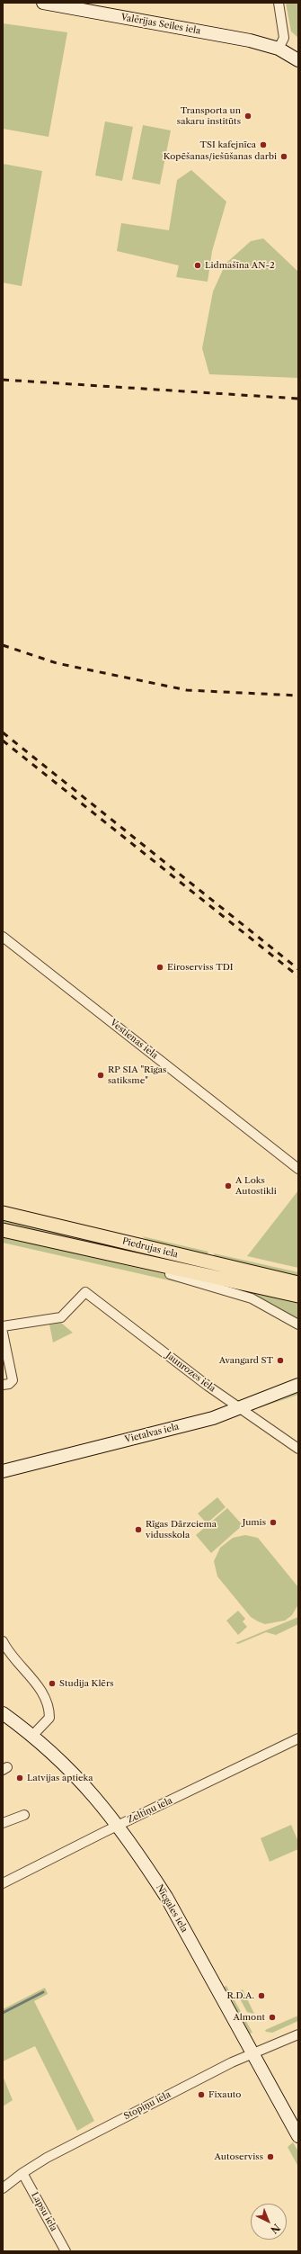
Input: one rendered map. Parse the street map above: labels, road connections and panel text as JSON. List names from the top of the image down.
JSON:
{
  "streets": {
    "main road": ["Piedrujas iela"],
    "street": [
      "Valērijas Seiles iela",
      "Vestienas iela",
      "Jaunrozes iela",
      "Vietalvas iela",
      "Zeltiņu iela",
      "Nīcgales iela",
      "Stopiņu iela",
      "Lapsu iela"
    ]
  },
  "crossings": [
    ["Jaunrozes iela", "Vietalvas iela"],
    ["Zeltiņu iela", "Nīcgales iela"],
    ["Nīcgales iela", "Stopiņu iela"],
    ["Stopiņu iela", "Lapsu iela"]
  ],
  "places": [
    "Transporta un sakaru institūts",
    "TSI kafejnīca",
    "Kopēšanas/iešūšanas darbi",
    "Lidmašīna AN-2",
    "Eiroserviss TDI",
    "RP SIA \"Rīgas satiksme\"",
    "A Loks Autostikli",
    "Avangard ST",
    "Jumis",
    "Rīgas Dārzciema vidusskola",
    "Studija Klērs",
    "Latvijas aptieka",
    "R.D.A.",
    "Almont",
    "Fixauto",
    "Autoserviss"
  ],
  "north": "bottom right"
}
